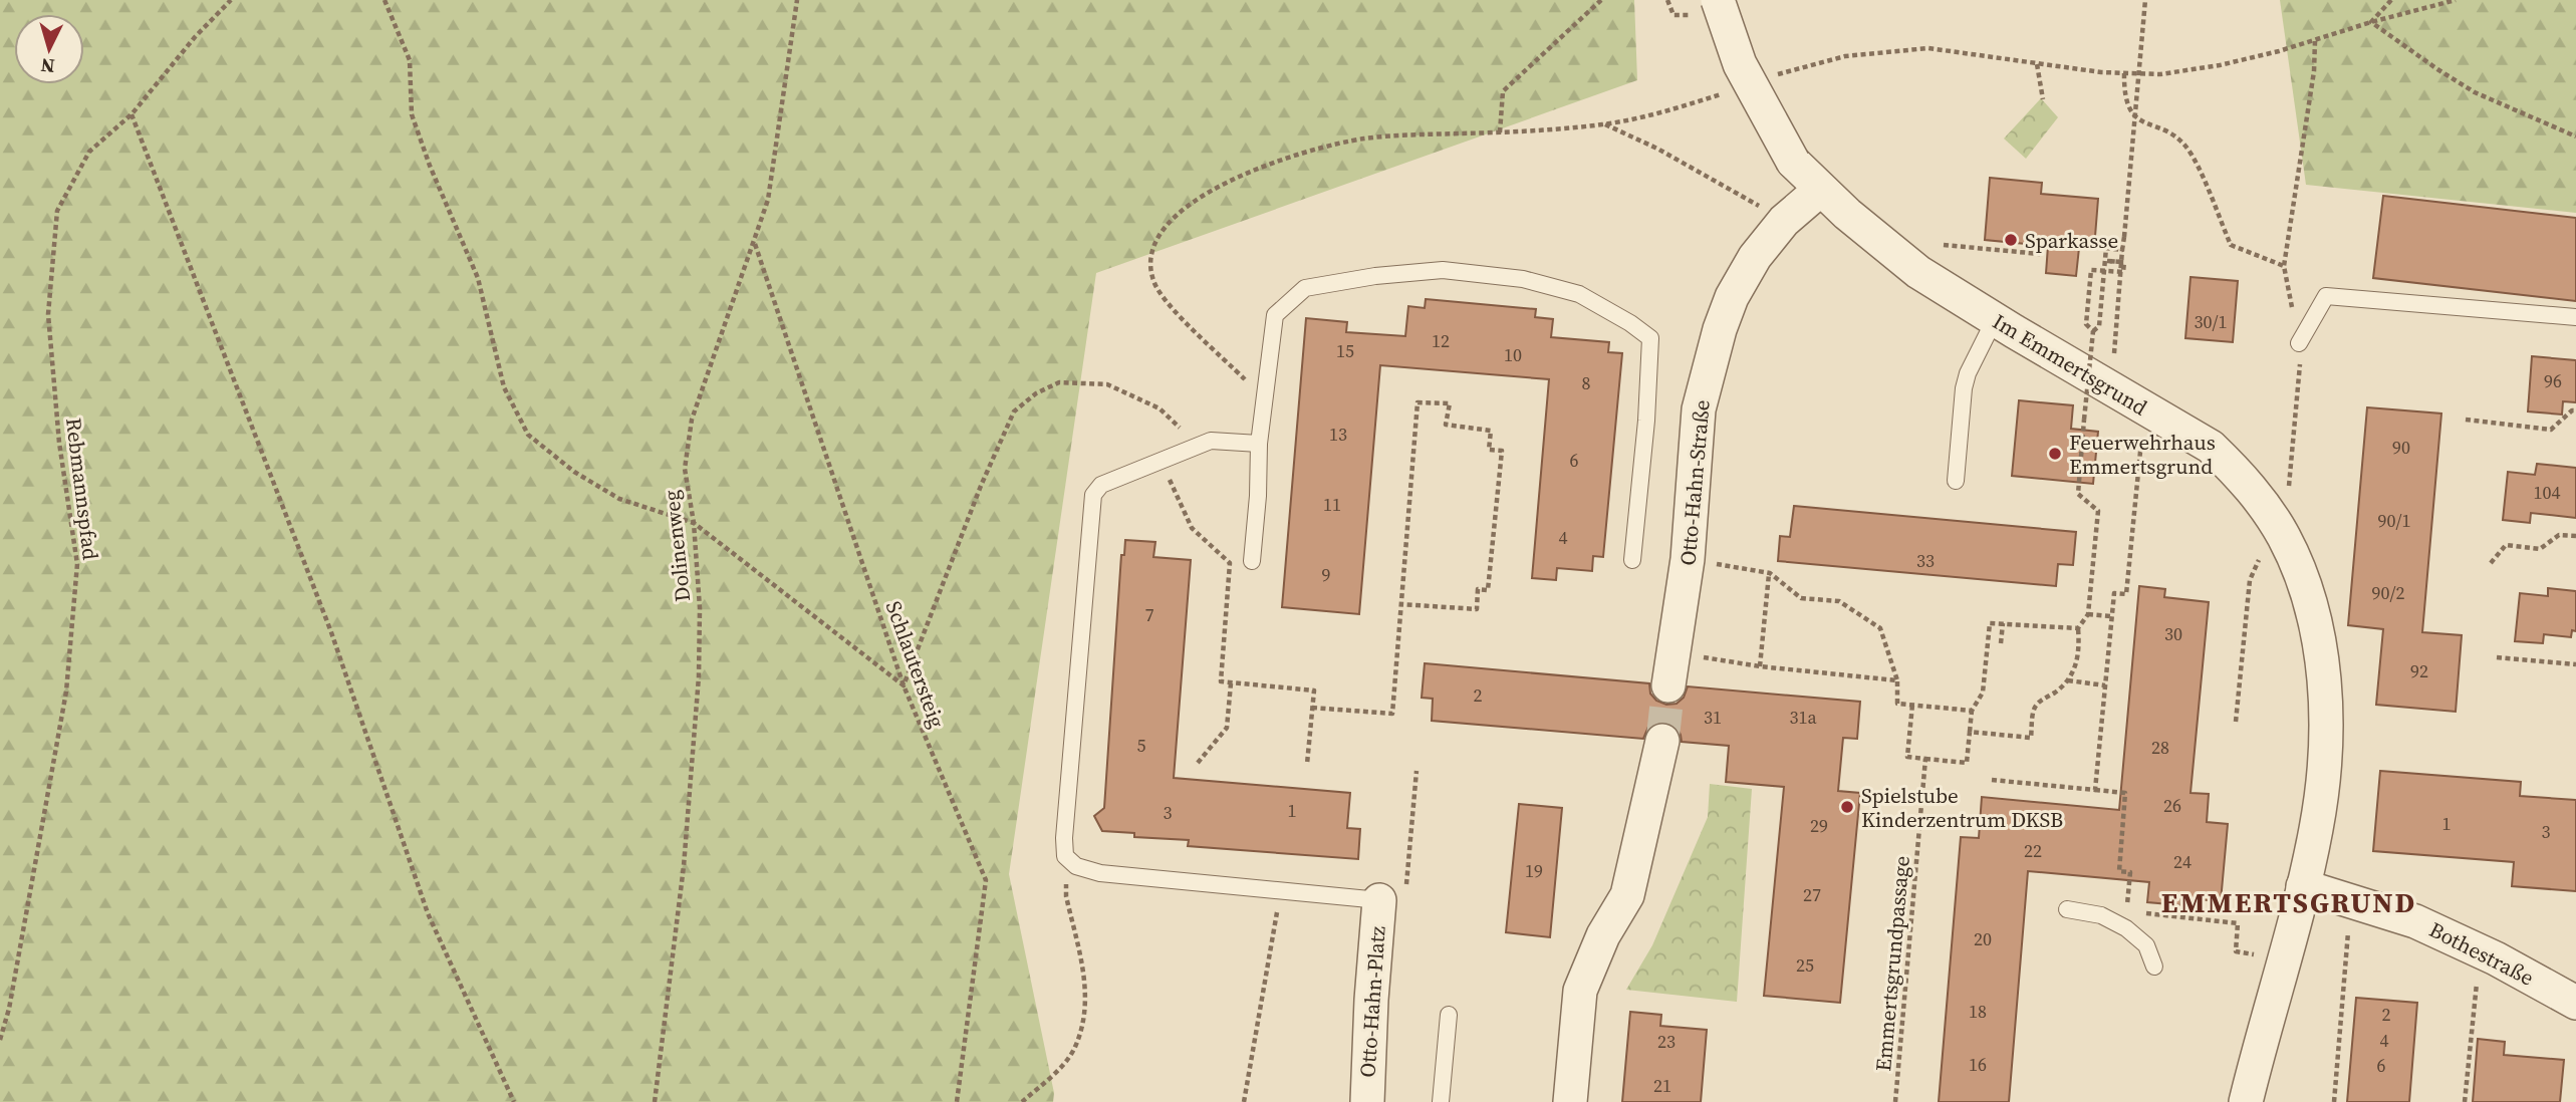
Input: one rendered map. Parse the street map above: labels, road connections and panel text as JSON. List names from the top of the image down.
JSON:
{
  "streets": {
    "street": [
      "Im Emmertsgrund",
      "Otto-Hahn-Straße",
      "Bothestraße",
      "Otto-Hahn-Platz"
    ],
    "path": [
      "Rebmannspfad",
      "Dolinenweg",
      "Schlautersteig",
      "Emmertsgrundpassage"
    ]
  },
  "crossings": [
    ["Im Emmertsgrund", "Otto-Hahn-Straße"],
    ["Im Emmertsgrund", "Bothestraße"],
    ["Dolinenweg", "Schlautersteig"]
  ],
  "districts": ["EMMERTSGRUND"],
  "places": ["Sparkasse", "Feuerwehrhaus Emmertsgrund", "Spielstube Kinderzentrum DKSB"],
  "house_numbers": [
    "30/1",
    "12",
    "15",
    "10",
    "96",
    "8",
    "13",
    "90",
    "6",
    "104",
    "11",
    "90/1",
    "4",
    "33",
    "9",
    "90/2",
    "7",
    "30",
    "92",
    "2",
    "31",
    "31a",
    "5",
    "28",
    "26",
    "1",
    "3",
    "1",
    "29",
    "3",
    "22",
    "24",
    "19",
    "27",
    "20",
    "25",
    "18",
    "2",
    "4",
    "23",
    "16",
    "6",
    "21"
  ],
  "north": "bottom"
}
